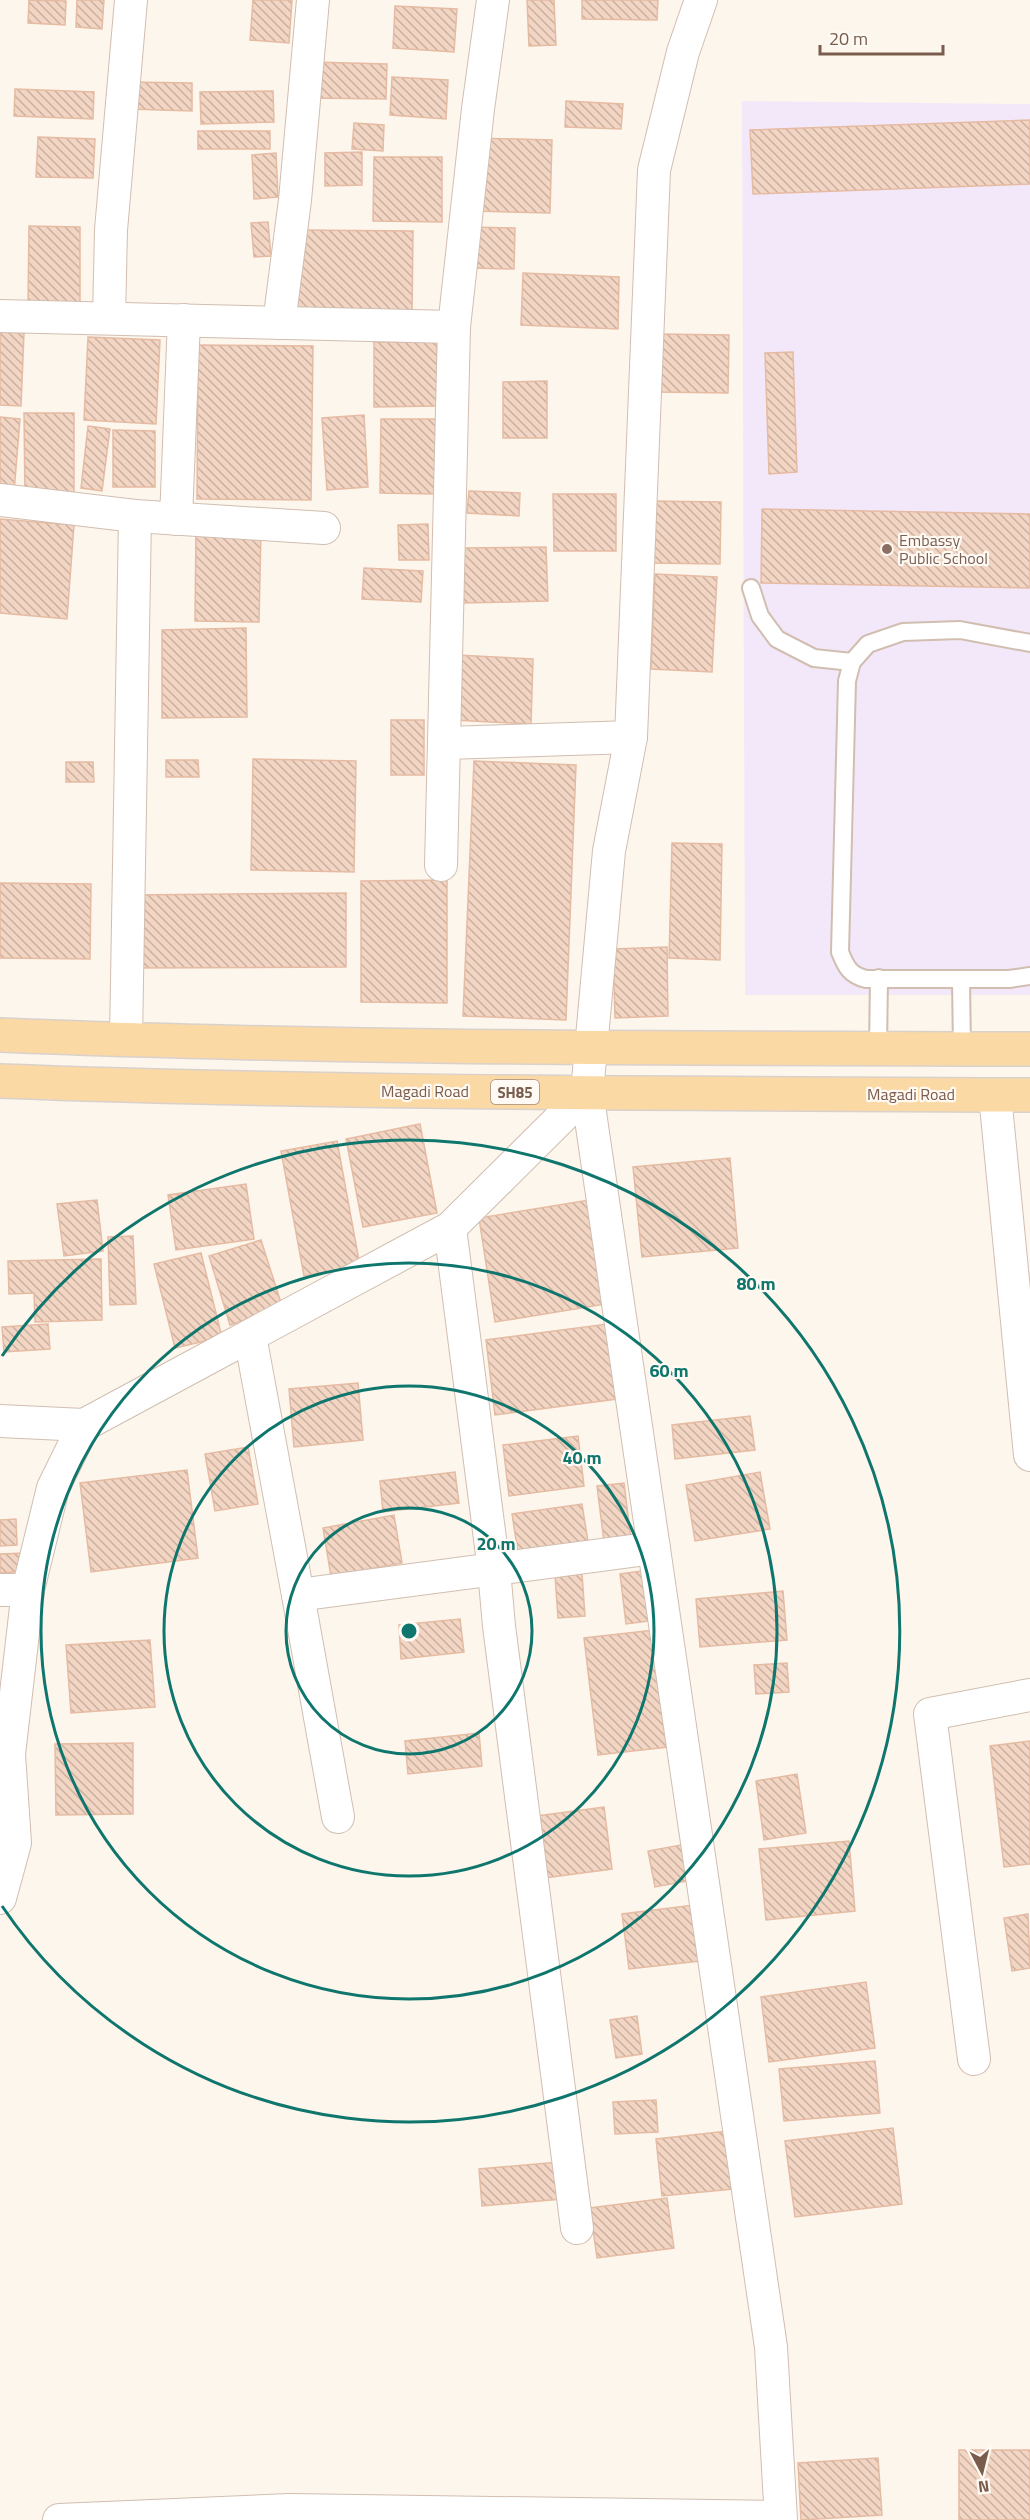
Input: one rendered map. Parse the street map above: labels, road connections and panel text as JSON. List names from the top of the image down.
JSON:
{
  "streets": {
    "main road": ["Magadi Road", "SH85"]
  },
  "places": ["Embassy Public School"],
  "scale_bar": "20 m",
  "north": "bottom",
  "rings": [
    "80 m",
    "60 m",
    "40 m",
    "20 m"
  ]
}
